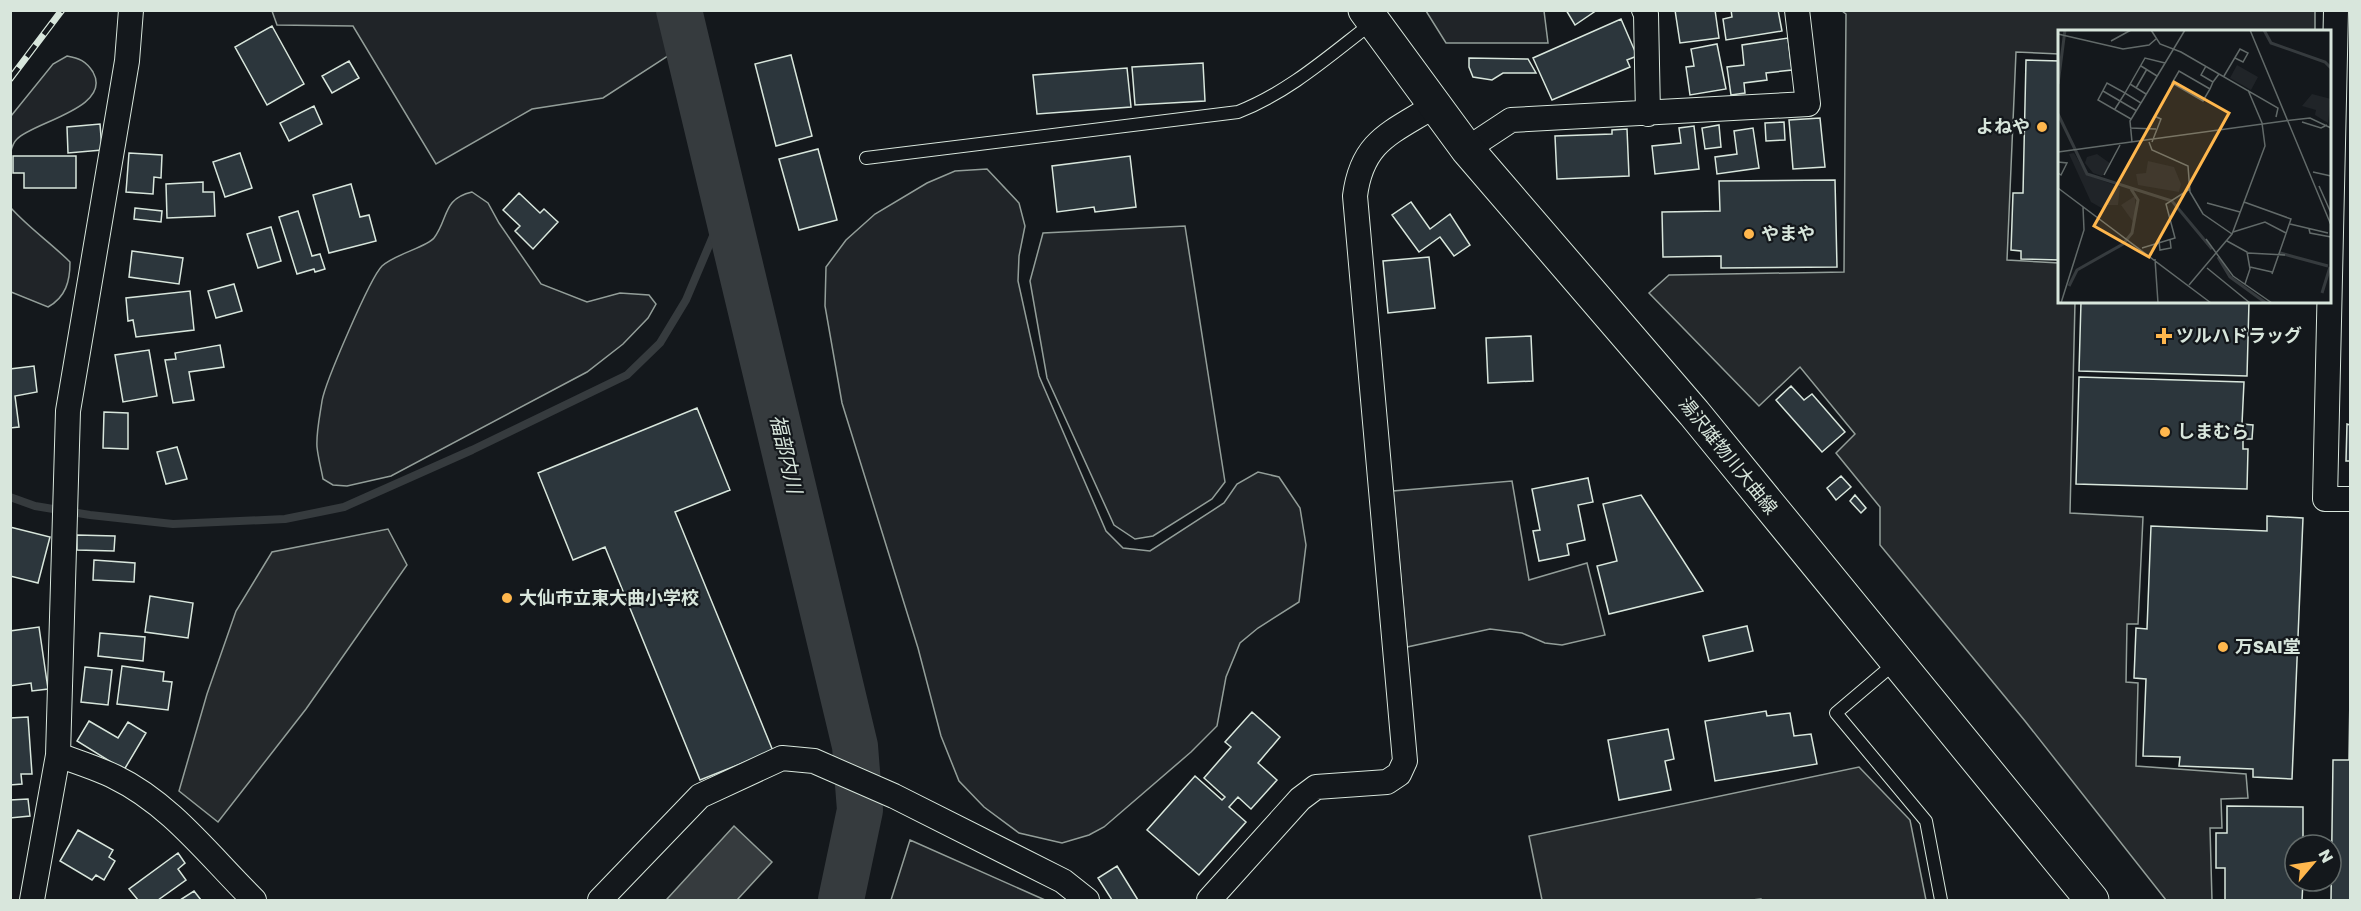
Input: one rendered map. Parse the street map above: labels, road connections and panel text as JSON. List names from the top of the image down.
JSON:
{
  "streets": {
    "main road": ["湯沢雄物川大曲線"]
  },
  "water": ["福部内川"],
  "places": {
    "other": [
      "よねや",
      "やまや",
      "しまむら",
      "大仙市立東大曲小学校",
      "万SAI堂"
    ],
    "health": ["ツルハドラッグ"]
  },
  "north": "top right"
}
